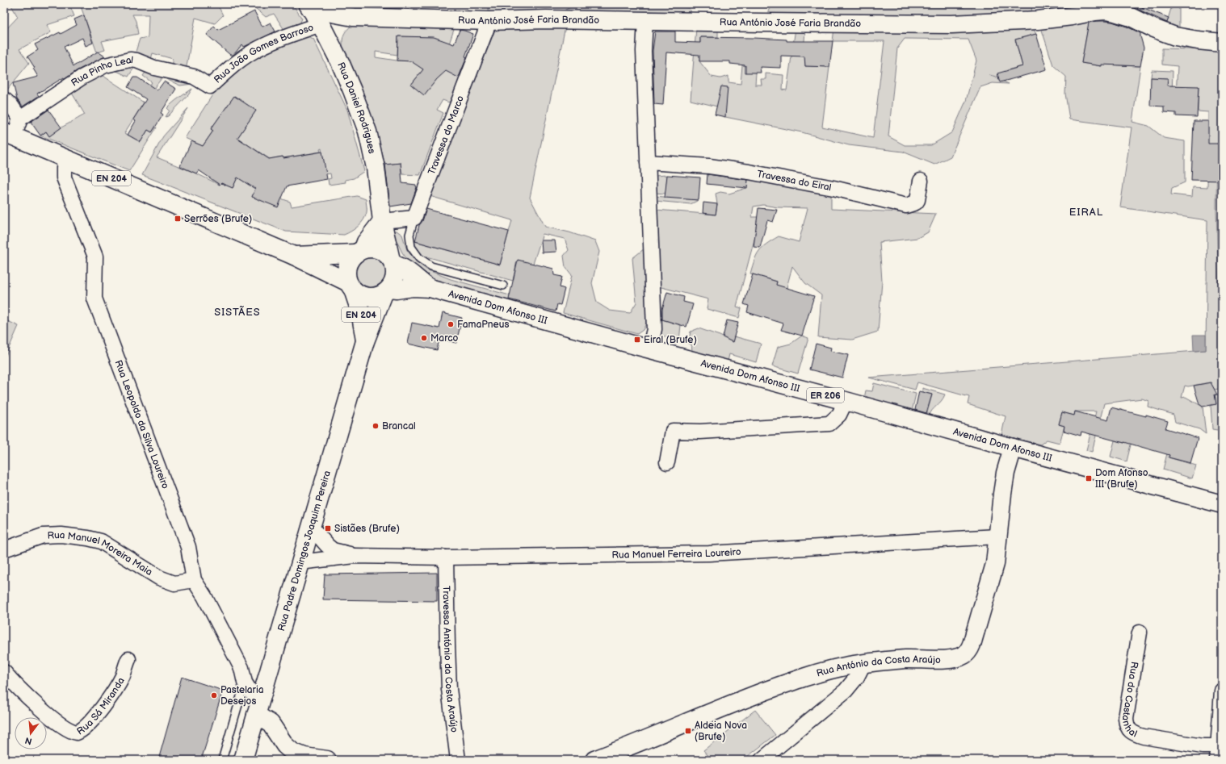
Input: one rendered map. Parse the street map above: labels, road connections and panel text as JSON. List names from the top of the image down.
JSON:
{
  "streets": {
    "main road": [
      "Rua António José Faria Brandão",
      "Rua Daniel Rodrigues",
      "EN 204",
      "Avenida Dom Afonso III",
      "ER 206",
      "Rua Padre Domingos Joaquim Pereira",
      "Rua António da Costa Araújo"
    ],
    "street": [
      "Rua João Gomes Barroso",
      "Rua Pinho Leal",
      "Travessa do Marco",
      "Travessa do Eiral",
      "Rua Leopoldo da Silva Loureiro",
      "Rua Manuel Ferreira Loureiro",
      "Rua Manuel Moreira Maia",
      "Travessa António da Costa Araújo",
      "Rua do Castanhal",
      "Rua Sá Miranda"
    ]
  },
  "crossings": [
    ["Rua António José Faria Brandão", "Rua João Gomes Barroso"],
    ["Rua António José Faria Brandão", "Rua Daniel Rodrigues"],
    ["Rua António José Faria Brandão", "Travessa do Marco"],
    ["Rua João Gomes Barroso", "Rua Pinho Leal"],
    ["Rua João Gomes Barroso", "Rua Daniel Rodrigues"],
    ["Rua Daniel Rodrigues", "EN 204"],
    ["Rua Daniel Rodrigues", "Avenida Dom Afonso III"],
    ["Rua Daniel Rodrigues", "Rua Padre Domingos Joaquim Pereira"],
    ["EN 204", "Avenida Dom Afonso III"],
    ["EN 204", "Rua Leopoldo da Silva Loureiro"],
    ["EN 204", "Rua Padre Domingos Joaquim Pereira"],
    ["Avenida Dom Afonso III", "Rua Padre Domingos Joaquim Pereira"],
    ["Avenida Dom Afonso III", "Rua António da Costa Araújo"],
    ["Rua Leopoldo da Silva Loureiro", "Rua Padre Domingos Joaquim Pereira"],
    ["Rua Leopoldo da Silva Loureiro", "Rua Manuel Moreira Maia"],
    ["Rua Padre Domingos Joaquim Pereira", "Rua Manuel Ferreira Loureiro"],
    ["Rua Manuel Ferreira Loureiro", "Travessa António da Costa Araújo"],
    ["Rua Manuel Ferreira Loureiro", "Rua António da Costa Araújo"]
  ],
  "districts": ["EIRAL", "SISTÃES"],
  "places": {
    "transit": [
      "Serrões (Brufe)",
      "Eiral (Brufe)",
      "Dom Afonso III (Brufe)",
      "Sistães (Brufe)",
      "Aldeia Nova (Brufe)"
    ],
    "other": [
      "FamaPneus",
      "Marco",
      "Brancal",
      "Pastelaria Desejos"
    ]
  },
  "north": "bottom"
}
